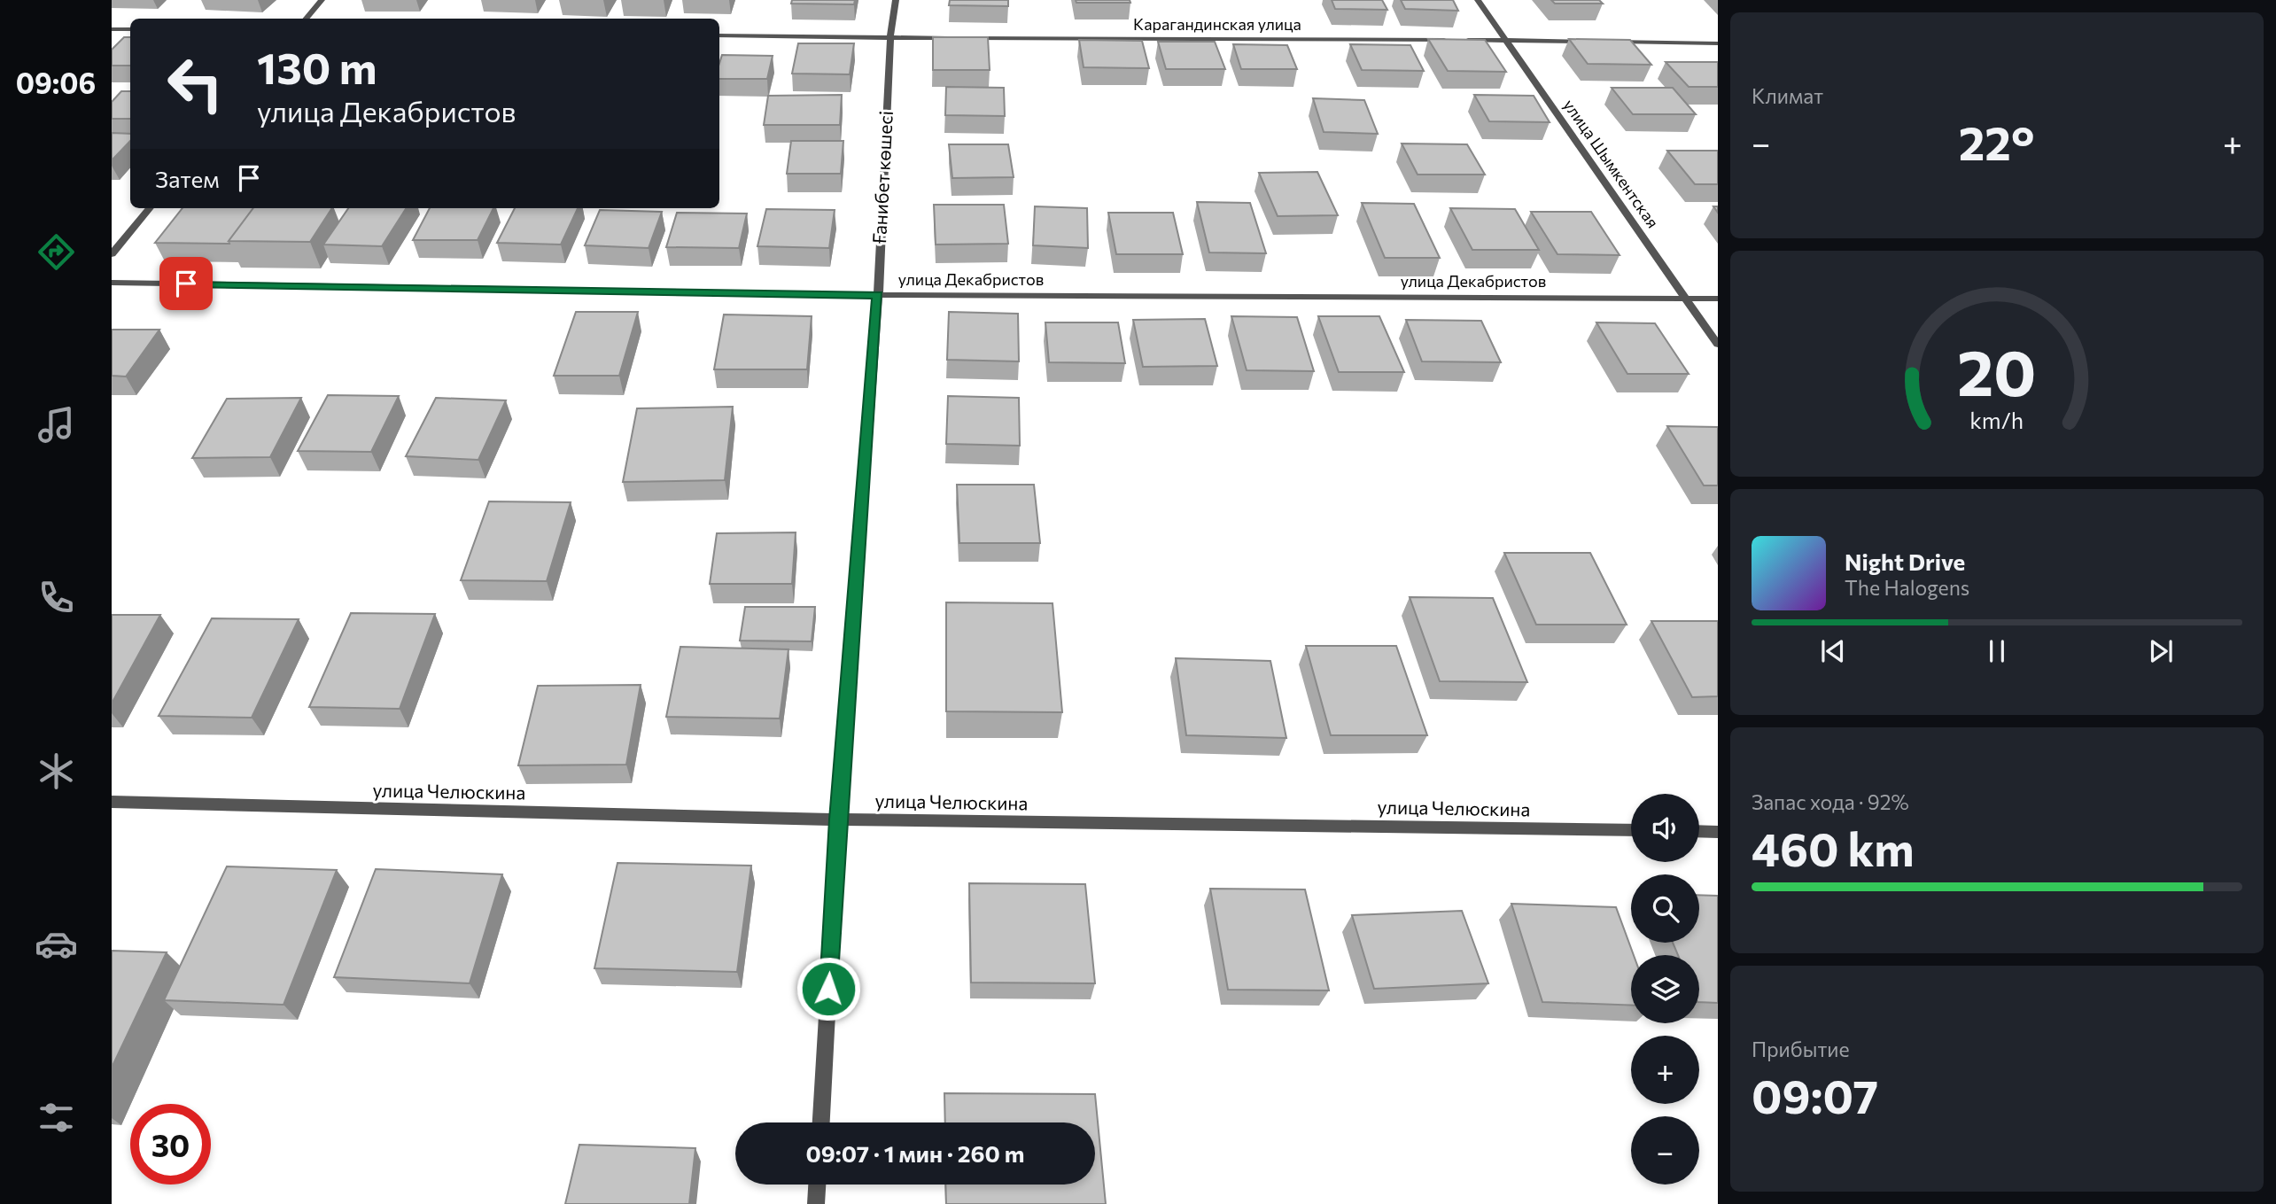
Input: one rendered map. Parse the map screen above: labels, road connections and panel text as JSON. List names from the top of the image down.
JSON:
{
  "streets": {
    "street": [
      "Карагандинская улица",
      "улица Шымкентская",
      "Ғанибет көшесі",
      "улица Декабристов",
      "улица Челюскина"
    ]
  },
  "crossings": [
    ["Карагандинская улица", "улица Шымкентская"],
    ["улица Шымкентская", "улица Декабристов"],
    ["Ғанибет көшесі", "улица Декабристов"],
    ["Ғанибет көшесі", "улица Челюскина"]
  ],
  "page": {
    "tabs": "09:06",
    "tile": [
      "Климат",
      ["Запас хода · 92%", "460 km"],
      ["Прибытие", "09:07"]
    ],
    "turn": ["130 m", "улица Декабристов"],
    "heat": ["−", "22°", "+"],
    "then": "Затем",
    "song": ["Night Drive", "The Halogens"],
    "map_buttons": ["+", "−"],
    "limit": "30",
    "trip": "09:07 · 1 мин · 260 m",
    "gauge": ["20", "km/h"]
  }
}
